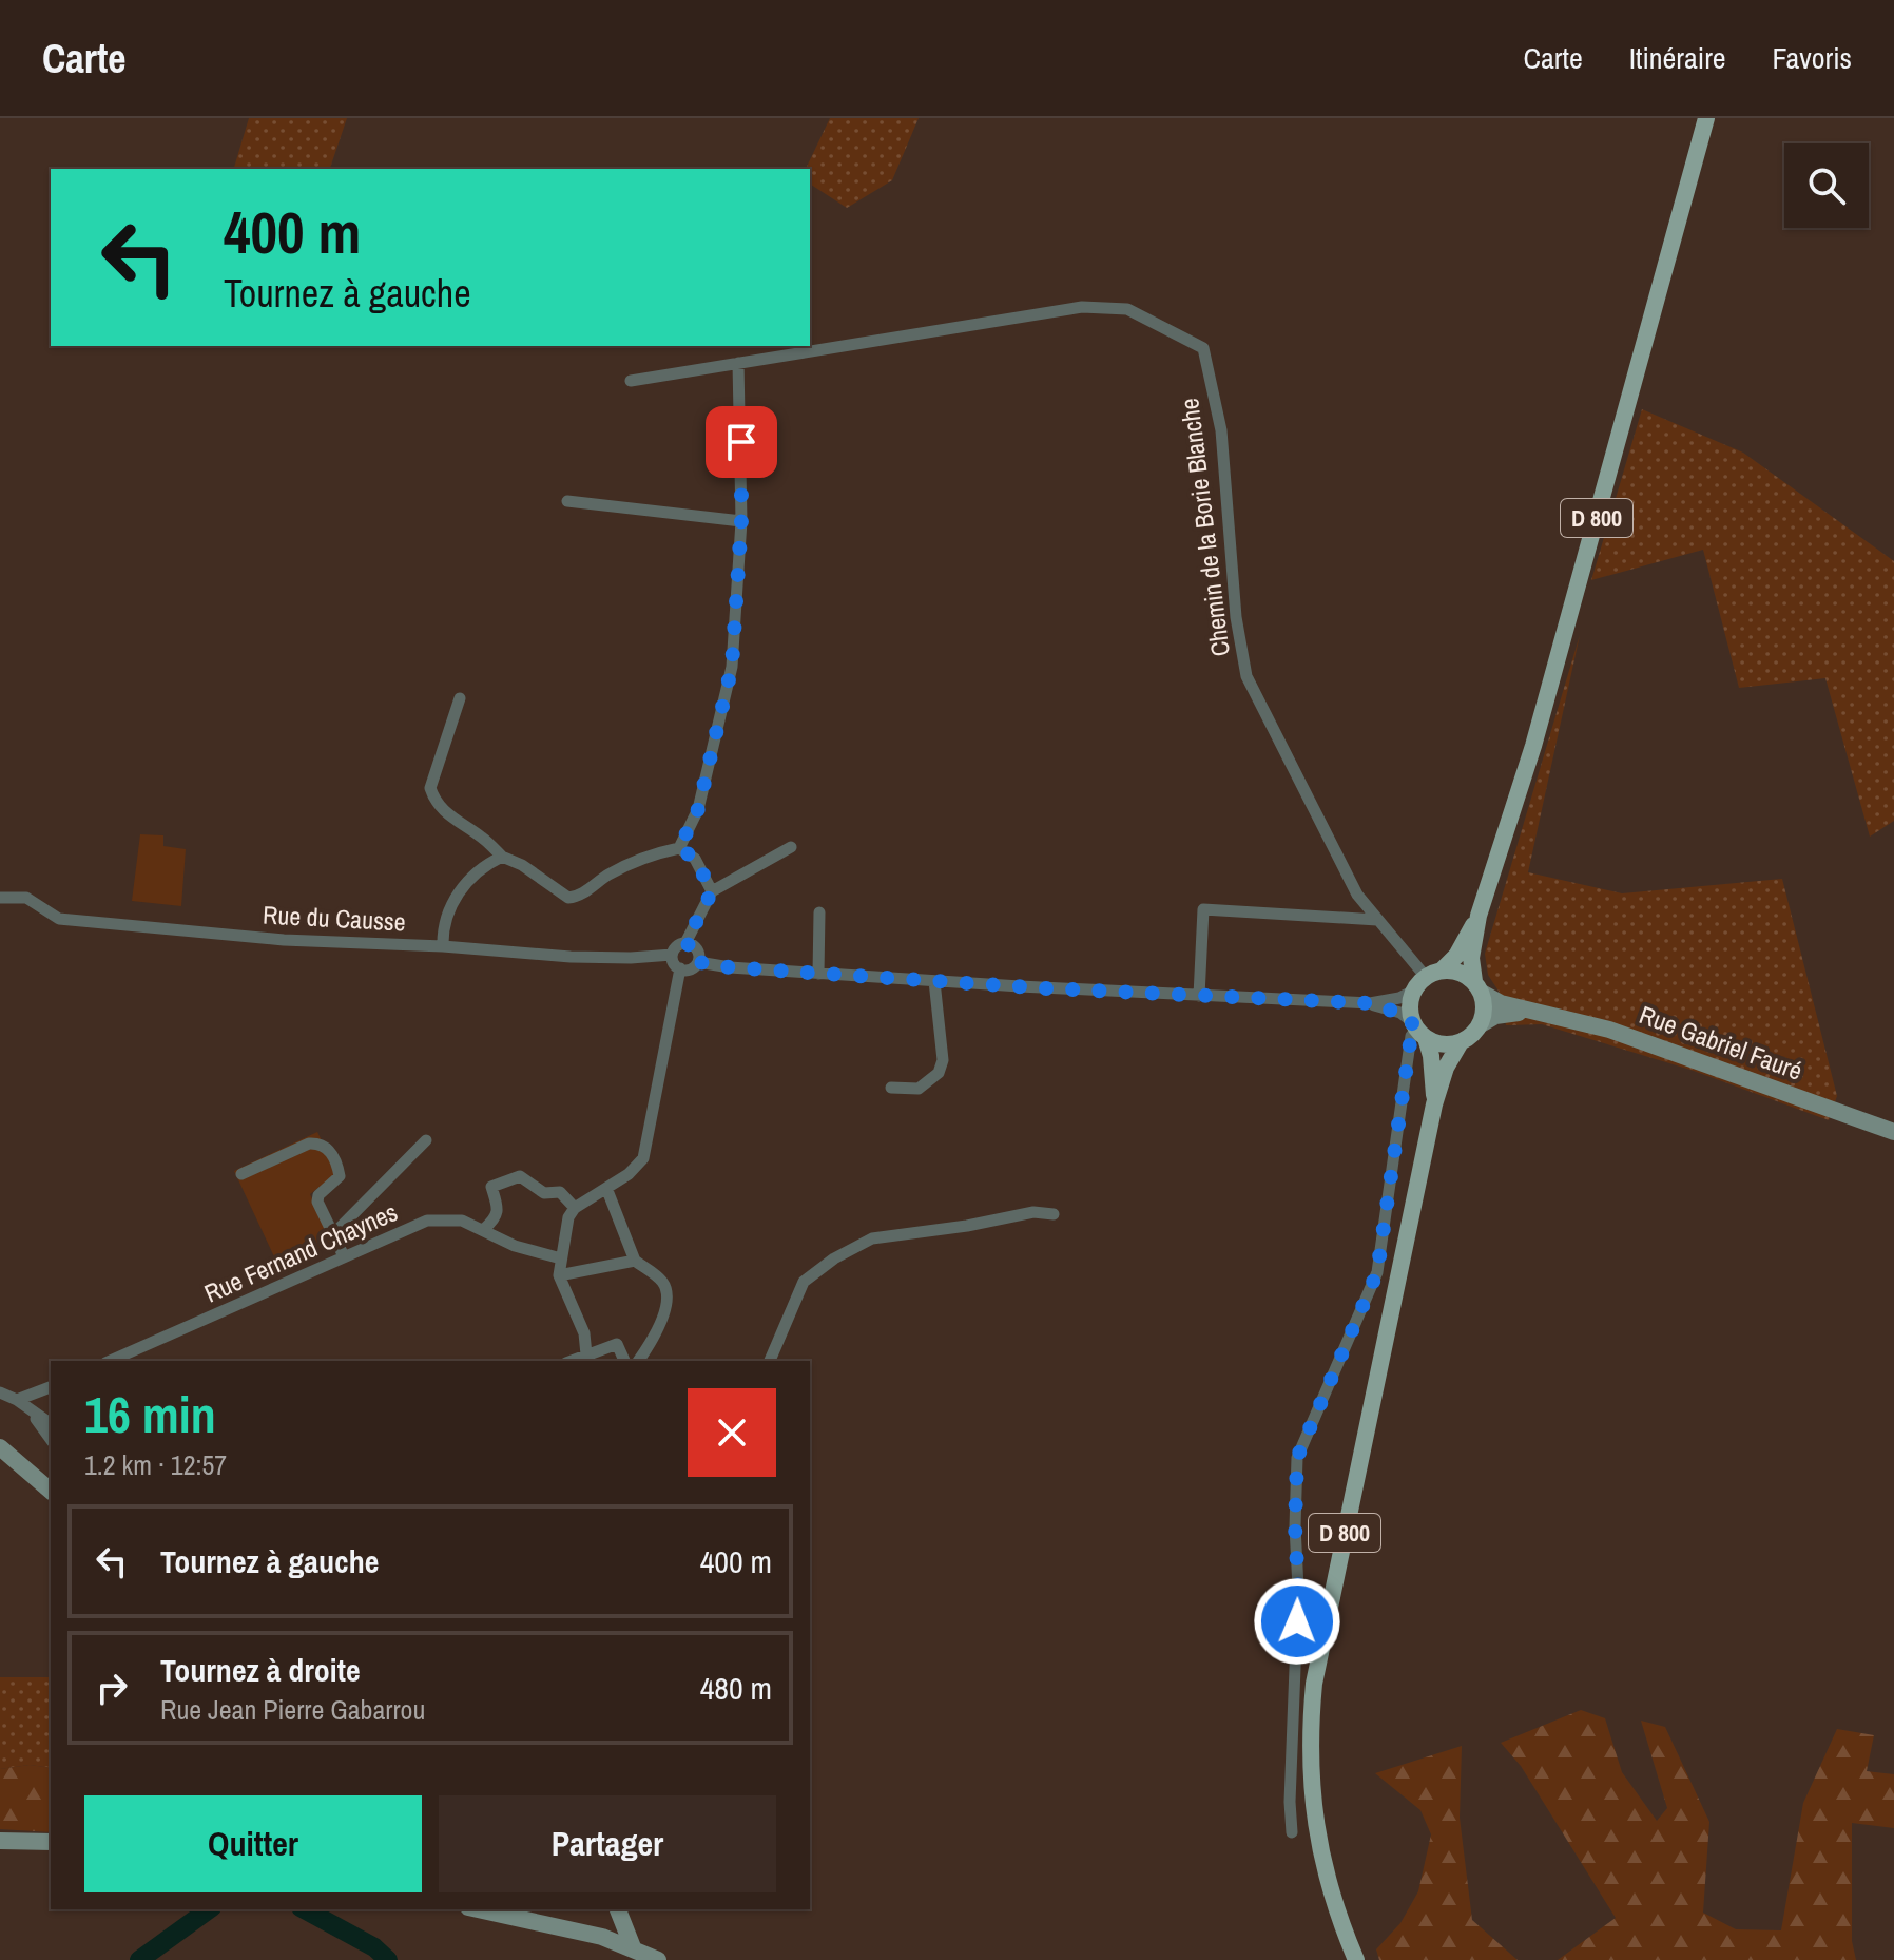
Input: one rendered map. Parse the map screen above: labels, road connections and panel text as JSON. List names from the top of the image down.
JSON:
{
  "streets": {
    "main road": ["D 800"],
    "street": [
      "Chemin de la Borie Blanche",
      "Rue du Causse",
      "Rue Gabriel Fauré",
      "Rue Fernand Chaynes"
    ]
  },
  "crossings": [
    ["D 800", "Chemin de la Borie Blanche"],
    ["D 800", "Rue Gabriel Fauré"],
    ["Chemin de la Borie Blanche", "Rue Gabriel Fauré"]
  ],
  "page": {
    "header": "Carte",
    "nav": ["Carte", "Itinéraire", "Favoris"],
    "turn": ["400 m", "Tournez à gauche"],
    "heading": ["16 min", "1.2 km · 12:57"],
    "list": [
      {
        "name": "Tournez à gauche",
        "value": "400 m"
      },
      {
        "name": "Tournez à droite",
        "note": "Rue Jean Pierre Gabarrou",
        "value": "480 m"
      }
    ],
    "buttons": ["Quitter", "Partager"]
  }
}
